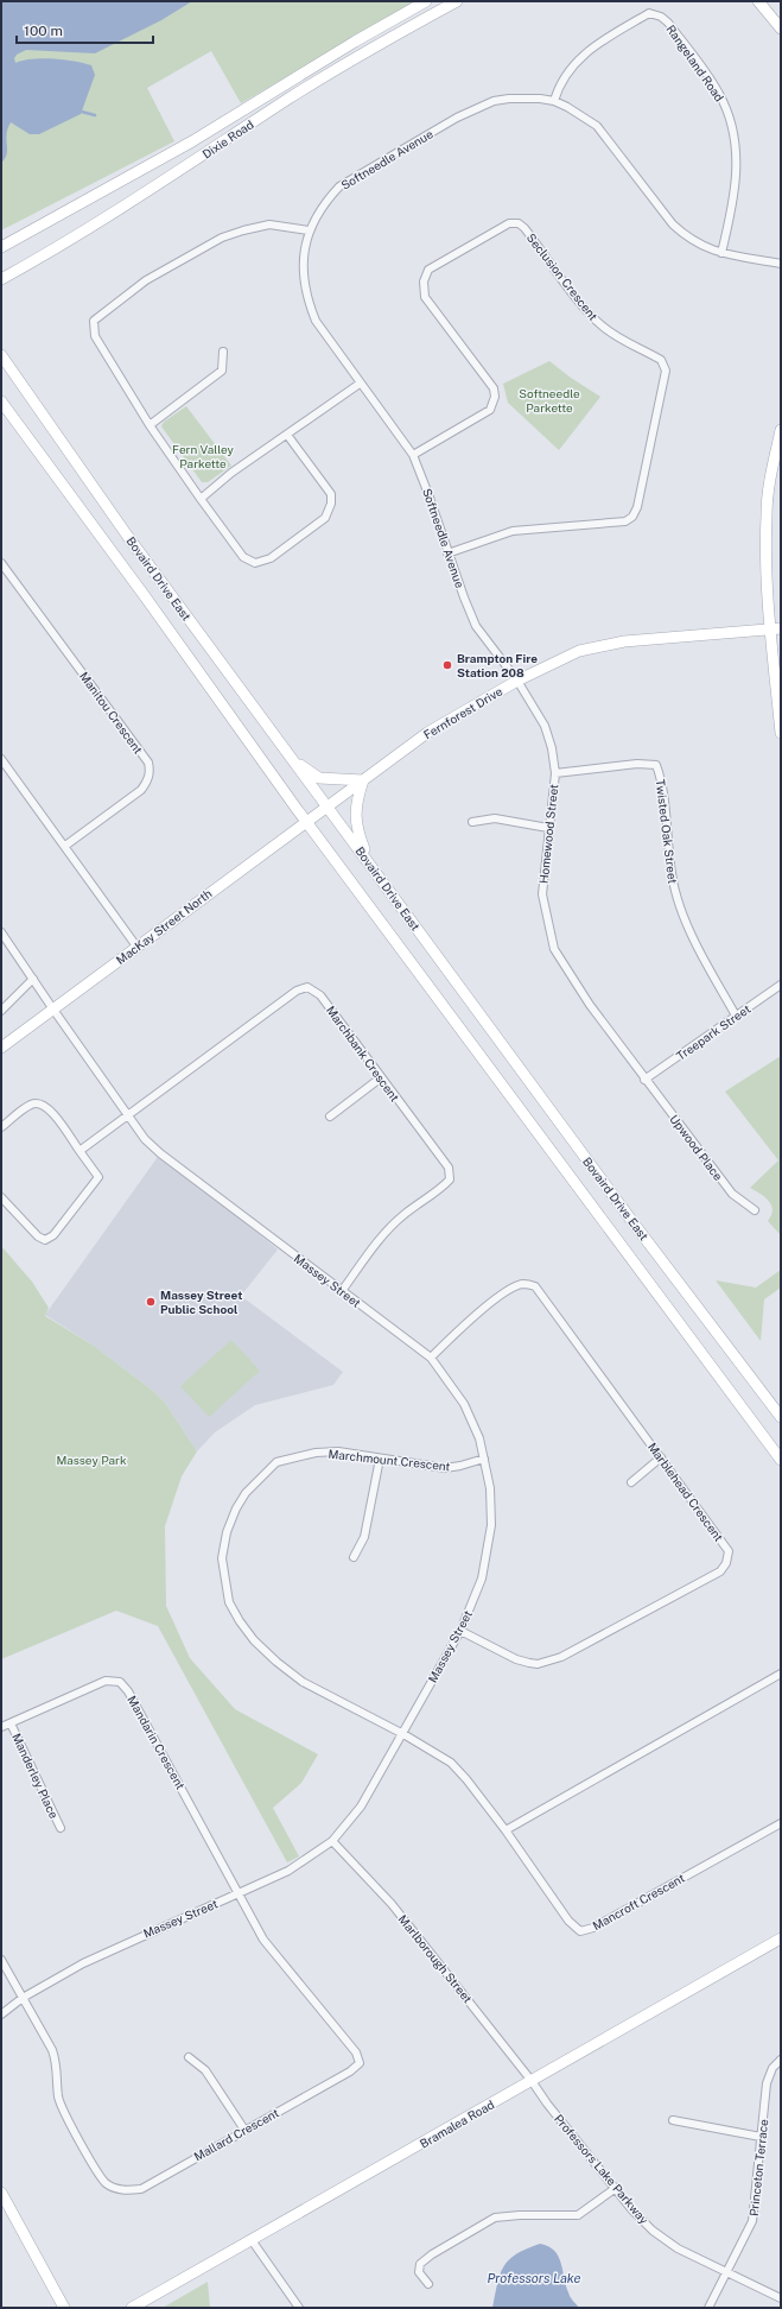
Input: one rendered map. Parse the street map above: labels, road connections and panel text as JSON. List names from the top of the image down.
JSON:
{
  "streets": {
    "main road": [
      "Dixie Road",
      "Bovaird Drive East",
      "Fernforest Drive",
      "MacKay Street North",
      "Bramalea Road"
    ],
    "street": [
      "Rangeland Road",
      "Softneedle Avenue",
      "Seclusion Crescent",
      "Manitou Crescent",
      "Twisted Oak Street",
      "Homewood Street",
      "Treepark Street",
      "Marchbank Crescent",
      "Upwood Place",
      "Massey Street",
      "Marchmount Crescent",
      "Marblehead Crescent",
      "Mandarin Crescent",
      "Manderley Place",
      "Mancroft Crescent",
      "Marlborough Street",
      "Mallard Crescent",
      "Princeton Terrace",
      "Professors Lake Parkway"
    ]
  },
  "crossings": [
    ["Rangeland Road", "Softneedle Avenue"],
    ["Softneedle Avenue", "Seclusion Crescent"],
    ["Softneedle Avenue", "Fernforest Drive"],
    ["Softneedle Avenue", "Homewood Street"],
    ["Bovaird Drive East", "Fernforest Drive"],
    ["Bovaird Drive East", "MacKay Street North"],
    ["Fernforest Drive", "Homewood Street"],
    ["Fernforest Drive", "MacKay Street North"],
    ["Twisted Oak Street", "Homewood Street"],
    ["Twisted Oak Street", "Treepark Street"],
    ["Homewood Street", "Treepark Street"],
    ["Homewood Street", "Upwood Place"],
    ["MacKay Street North", "Massey Street"],
    ["Treepark Street", "Upwood Place"],
    ["Marchbank Crescent", "Massey Street"],
    ["Massey Street", "Marchmount Crescent"],
    ["Massey Street", "Marblehead Crescent"],
    ["Massey Street", "Mandarin Crescent"],
    ["Massey Street", "Mancroft Crescent"],
    ["Massey Street", "Marlborough Street"],
    ["Massey Street", "Mallard Crescent"],
    ["Marchmount Crescent", "Mancroft Crescent"],
    ["Mandarin Crescent", "Manderley Place"],
    ["Mandarin Crescent", "Mallard Crescent"],
    ["Marlborough Street", "Bramalea Road"],
    ["Marlborough Street", "Professors Lake Parkway"],
    ["Bramalea Road", "Professors Lake Parkway"],
    ["Princeton Terrace", "Professors Lake Parkway"]
  ],
  "water": ["Professors Lake"],
  "parks": ["Softneedle Parkette", "Fern Valley Parkette", "Massey Park"],
  "places": ["Brampton Fire Station 208", "Massey Street Public School"],
  "scale_bar": "100 m"
}
